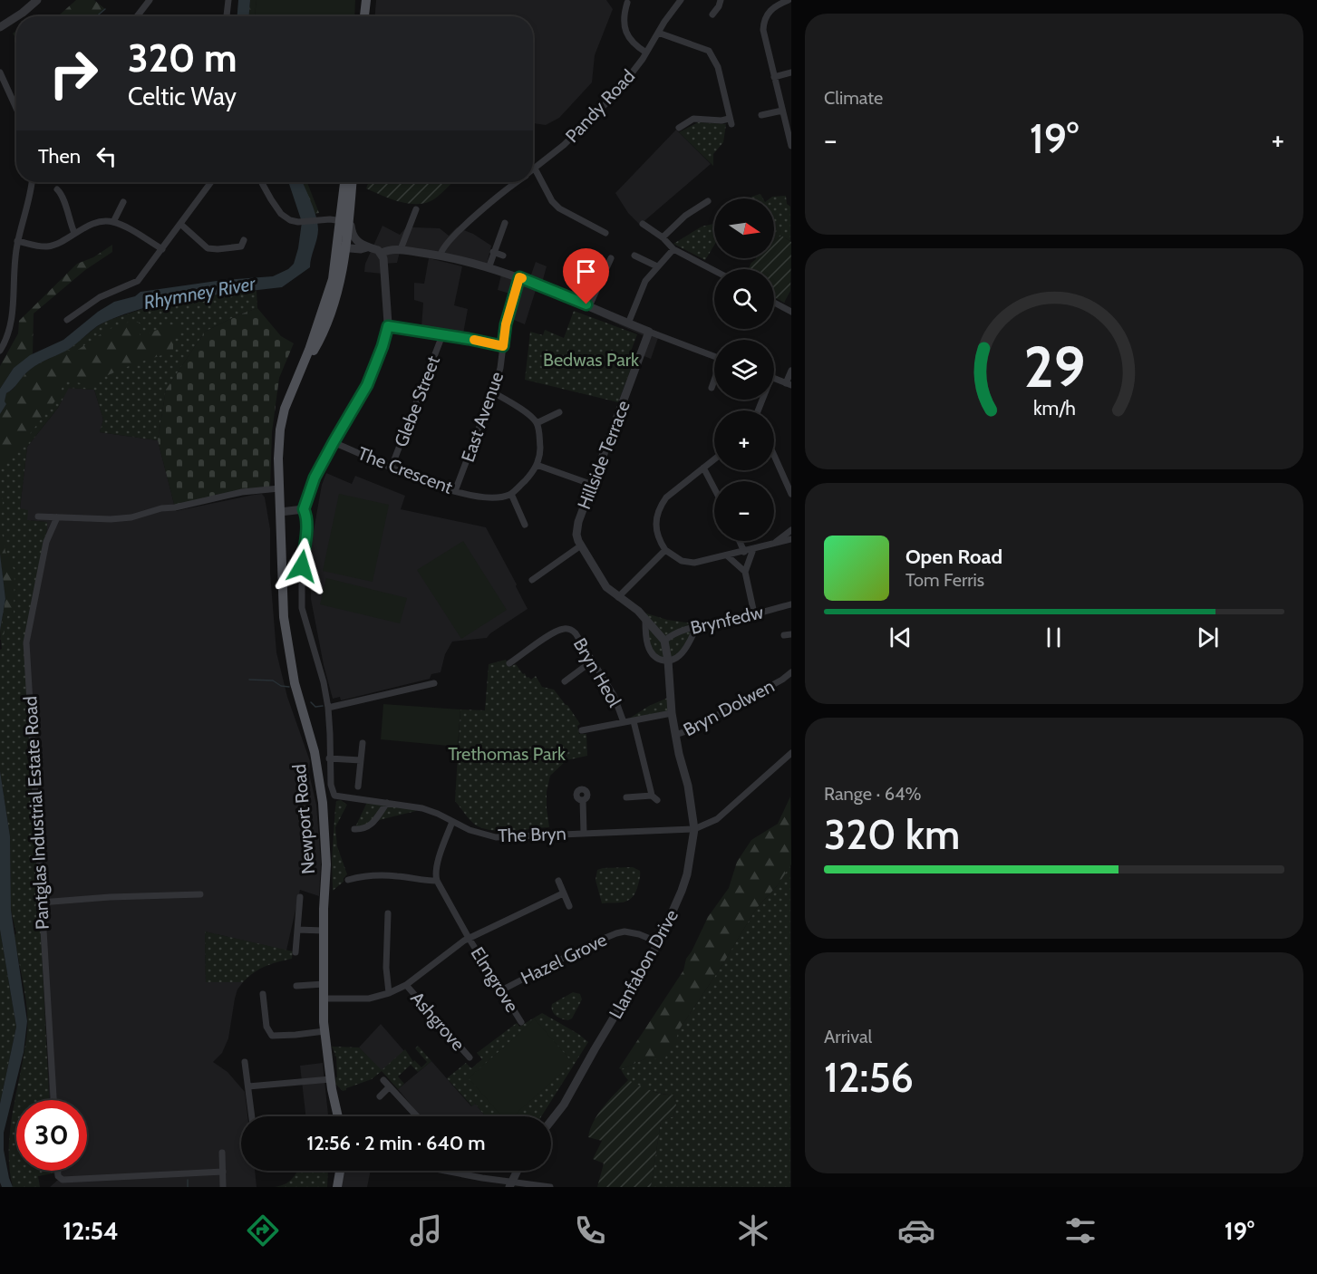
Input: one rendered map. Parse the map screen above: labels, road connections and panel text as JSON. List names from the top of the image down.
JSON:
{
  "streets": {
    "main road": ["Newport Road"],
    "street": [
      "Pandy Road",
      "Glebe Street",
      "East Avenue",
      "Hillside Terrace",
      "The Crescent",
      "Brynfedw",
      "Bryn Heol",
      "Bryn Dolwen",
      "Pantglas Industrial Estate Road",
      "The Bryn",
      "Hazel Grove",
      "Llanfabon Drive",
      "Elmgrove",
      "Ashgrove"
    ]
  },
  "crossings": [
    ["Glebe Street", "The Crescent"],
    ["East Avenue", "The Crescent"],
    ["The Crescent", "Newport Road"],
    ["Bryn Dolwen", "Llanfabon Drive"],
    ["Newport Road", "The Bryn"],
    ["The Bryn", "Llanfabon Drive"],
    ["Hazel Grove", "Llanfabon Drive"],
    ["Hazel Grove", "Elmgrove"]
  ],
  "water": ["Rhymney River"],
  "parks": ["Bedwas Park", "Trethomas Park"],
  "north": "right",
  "page": {
    "tile": [
      "Climate",
      ["Range · 64%", "320 km"],
      ["Arrival", "12:56"]
    ],
    "turn": ["320 m", "Celtic Way"],
    "heat": ["−", "19°", "+"],
    "then": "Then",
    "map_buttons": ["+", "−"],
    "song": ["Open Road", "Tom Ferris"],
    "limit": "30",
    "trip": "12:56 · 2 min · 640 m",
    "tabs": ["12:54", "19°"],
    "gauge": ["29", "km/h"]
  }
}
